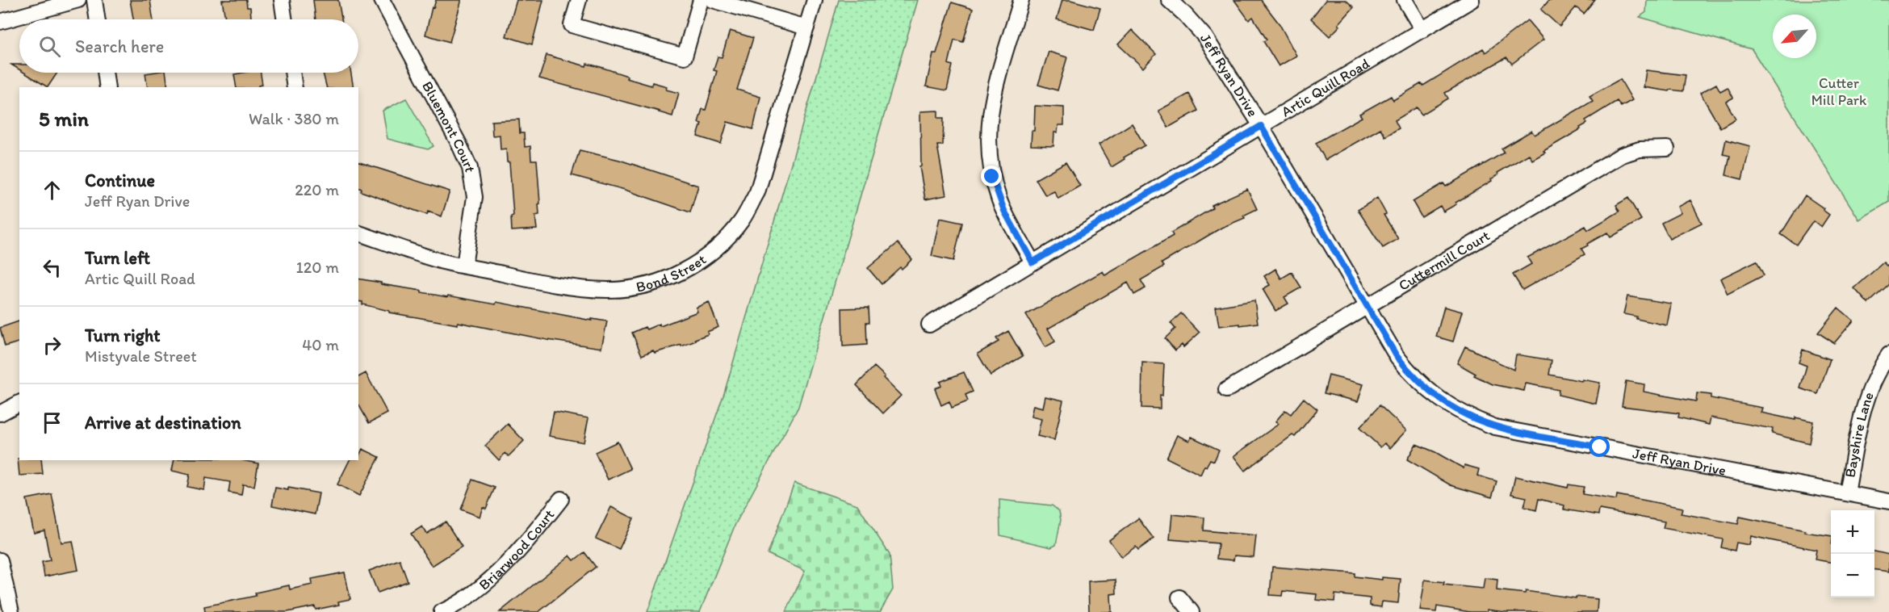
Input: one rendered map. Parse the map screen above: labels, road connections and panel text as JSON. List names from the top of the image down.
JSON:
{
  "streets": {
    "street": [
      "Jeff Ryan Drive",
      "Artic Quill Road",
      "Bluemont Court",
      "Cuttermill Court",
      "Bond Street",
      "Bayshire Lane",
      "Briarwood Court"
    ]
  },
  "crossings": [
    ["Jeff Ryan Drive", "Artic Quill Road"],
    ["Jeff Ryan Drive", "Cuttermill Court"],
    ["Jeff Ryan Drive", "Bayshire Lane"],
    ["Bluemont Court", "Bond Street"]
  ],
  "parks": ["Cutter Mill Park"],
  "north": "bottom left",
  "page": {
    "search": "Search here",
    "heading": ["5 min", "Walk · 380 m"],
    "list": [
      ["Continue", "Jeff Ryan Drive", "220 m"],
      ["Turn left", "Artic Quill Road", "120 m"],
      ["Turn right", "Mistyvale Street", "40 m"],
      "Arrive at destination"
    ],
    "map_buttons": ["+", "−"]
  }
}
